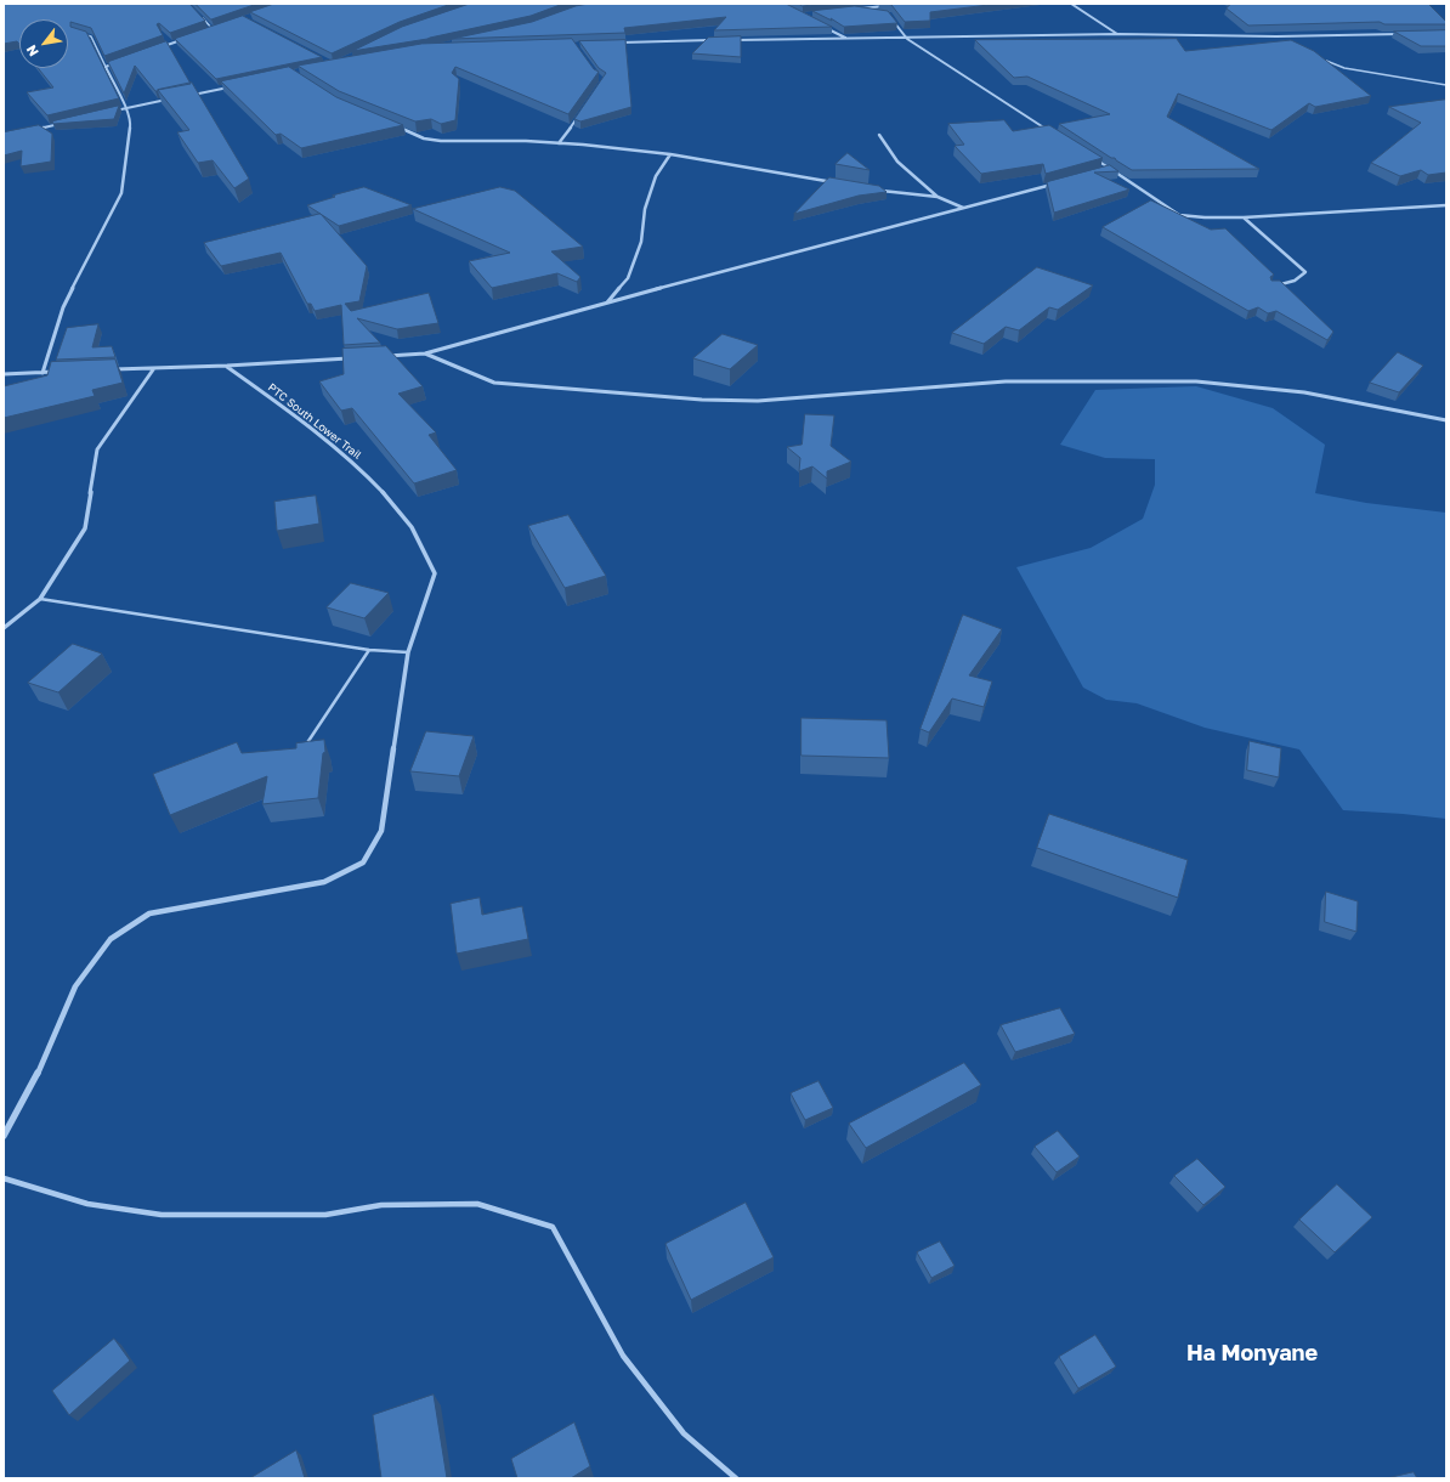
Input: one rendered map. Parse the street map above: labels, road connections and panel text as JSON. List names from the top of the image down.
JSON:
{
  "streets": {
    "street": ["PTC South Lower Trail"]
  },
  "districts": ["Ha Monyane"],
  "north": "bottom left"
}
